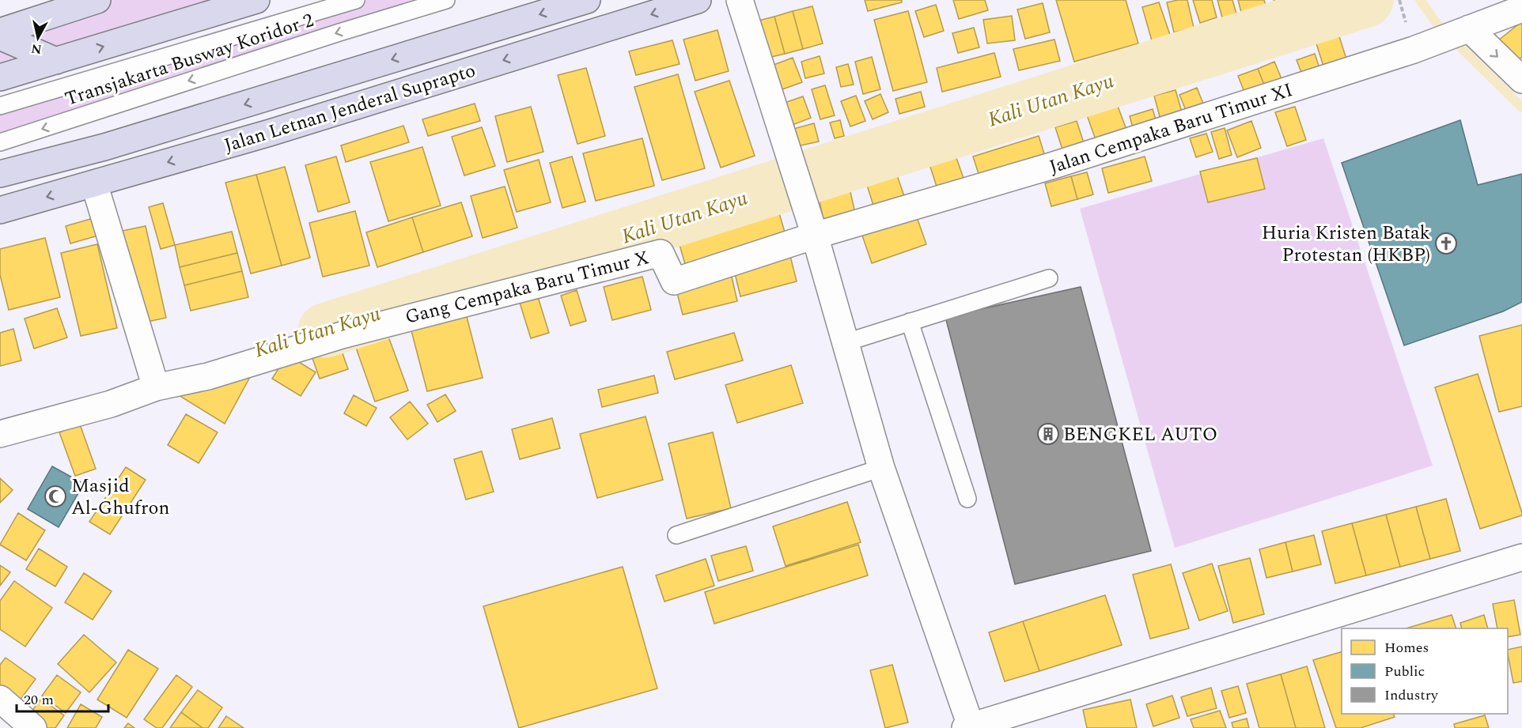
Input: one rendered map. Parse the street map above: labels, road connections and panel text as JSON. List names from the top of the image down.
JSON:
{
  "streets": {
    "main road": ["Jalan Letnan Jenderal Suprapto"],
    "street": ["Jalan Cempaka Baru Timur XI", "Gang Cempaka Baru Timur X"],
    "lane": ["Transjakarta Busway Koridor 2"]
  },
  "crossings": [
    ["Jalan Cempaka Baru Timur XI", "Gang Cempaka Baru Timur X"]
  ],
  "one_way": ["Jalan Letnan Jenderal Suprapto"],
  "water": ["Kali Utan Kayu"],
  "places": {
    "church": ["Huria Kristen Batak Protestan (HKBP)"],
    "building": ["BENGKEL AUTO"],
    "mosque": ["Masjid Al-Ghufron"]
  },
  "legend": ["Homes", "Public", "Industry"],
  "scale_bar": "20 m",
  "north": "bottom"
}
